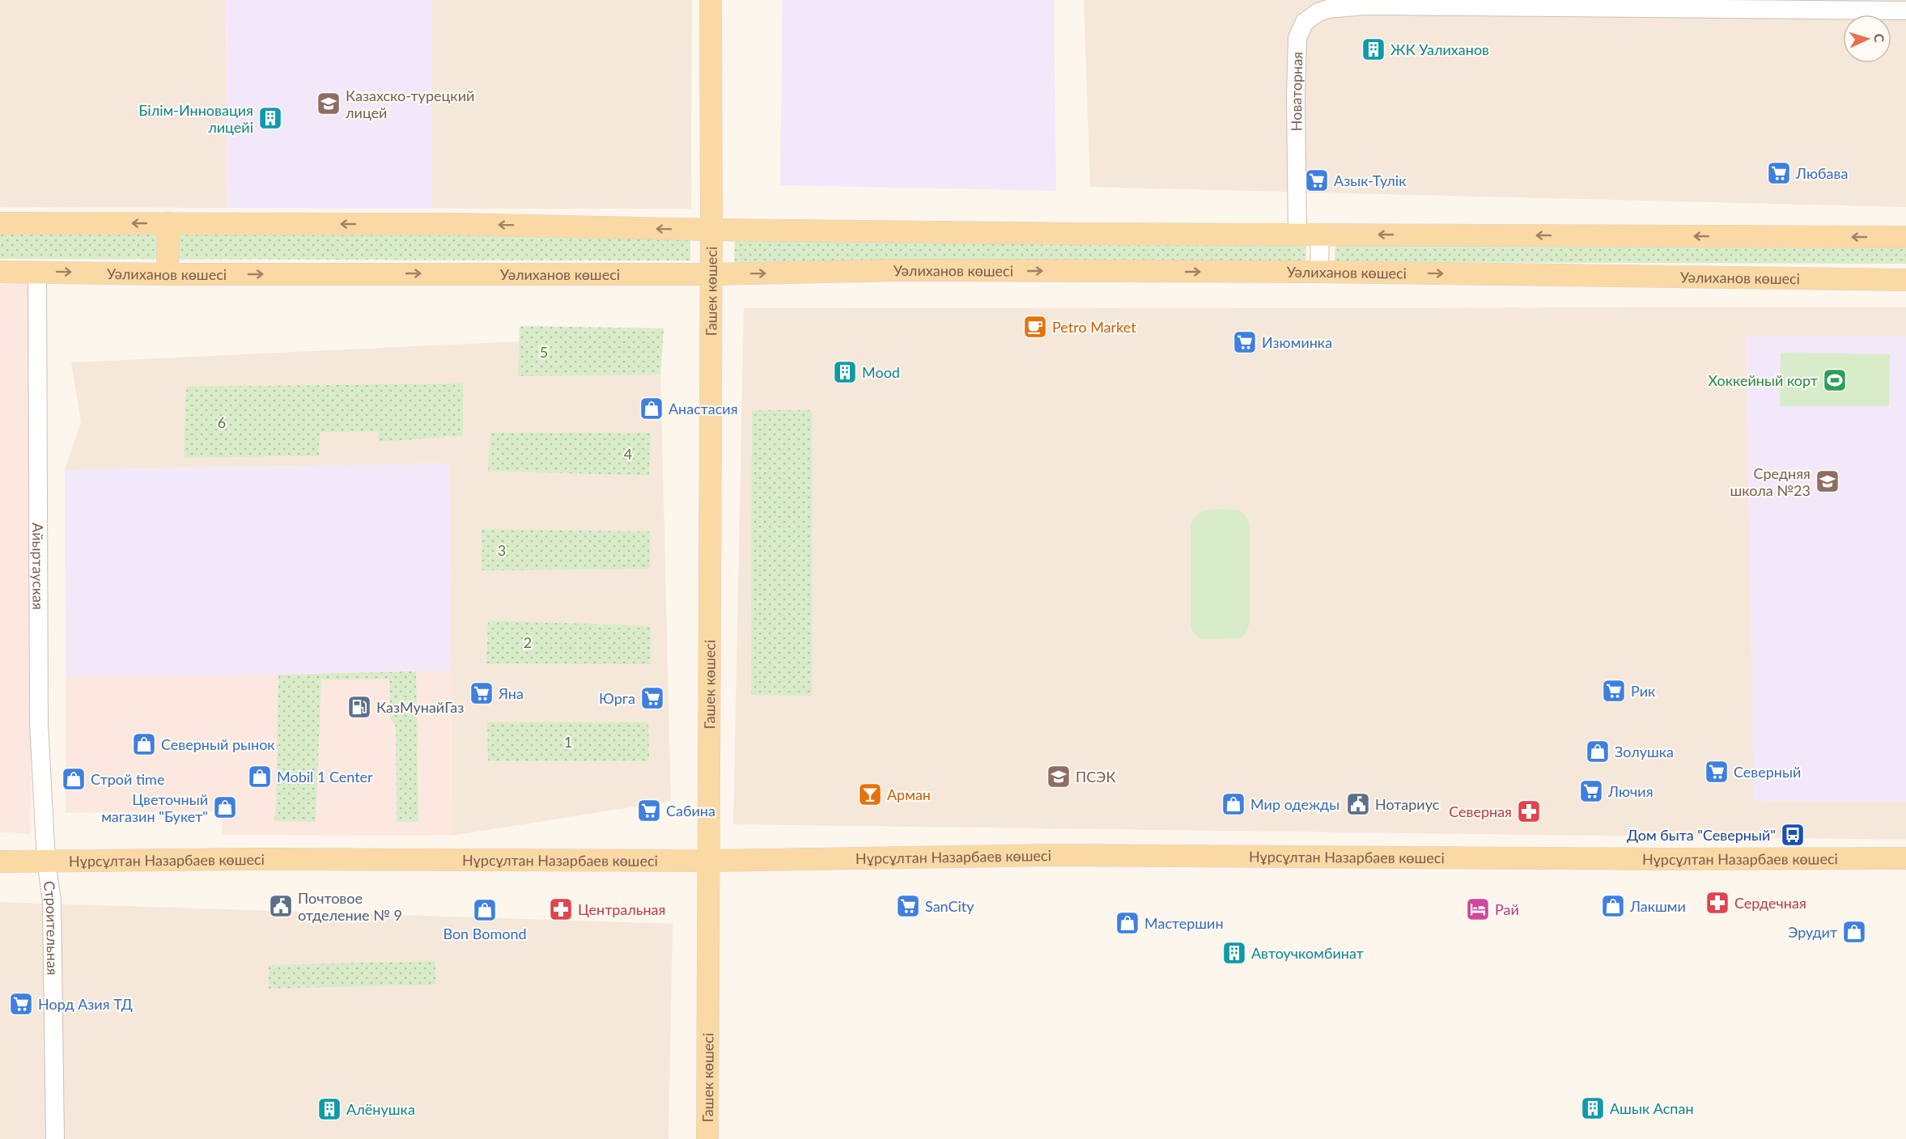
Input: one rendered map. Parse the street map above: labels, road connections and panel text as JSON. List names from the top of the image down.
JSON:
{
  "streets": {
    "main road": ["Уәлиханов көшесі", "Гашек көшесі", "Нұрсұлтан Назарбаев көшесі"],
    "street": ["Новаторная", "Айыртауская", "Строительная"]
  },
  "crossings": [
    ["Уәлиханов көшесі", "Гашек көшесі"],
    ["Уәлиханов көшесі", "Айыртауская"],
    ["Гашек көшесі", "Нұрсұлтан Назарбаев көшесі"],
    ["Айыртауская", "Нұрсұлтан Назарбаев көшесі"],
    ["Айыртауская", "Строительная"],
    ["Нұрсұлтан Назарбаев көшесі", "Строительная"]
  ],
  "parks": [
    "5",
    "6",
    "4",
    "3",
    "2",
    "1"
  ],
  "places": {
    "building": [
      "ЖК Уалиханов",
      "Білім-Инновация лицейі",
      "Mood",
      "Автоучкомбинат",
      "Ашык Аспан",
      "Алёнушка"
    ],
    "school or university": ["Казахско-турецкий лицей", "Средняя школа №23", "ПСЭК"],
    "supermarket": [
      "Любава",
      "Азык-Тулiк",
      "Изюминка",
      "Рик",
      "Яна",
      "Юрга",
      "Северный",
      "Лючия",
      "Сабина",
      "SanCity",
      "Норд Азия ТД"
    ],
    "cafe": ["Petro Market"],
    "sports": ["Хоккейный корт"],
    "shop": [
      "Анастасия",
      "Северный рынок",
      "Золушка",
      "Mobil 1 Center",
      "Строй time",
      "Мир одежды",
      "Цветочный магазин \"Букет\"",
      "Лакшми",
      "Bon Bomond",
      "Мастершин",
      "Эрудит"
    ],
    "fuel station": ["КазМунайГаз"],
    "bar": ["Арман"],
    "public building": ["Нотариус", "Почтовое отделение № 9"],
    "pharmacy": ["Северная", "Сердечная", "Центральная"],
    "bus stop": ["Дом быта \"Северный\""],
    "hotel": ["Рай"]
  },
  "north": "right"
}
